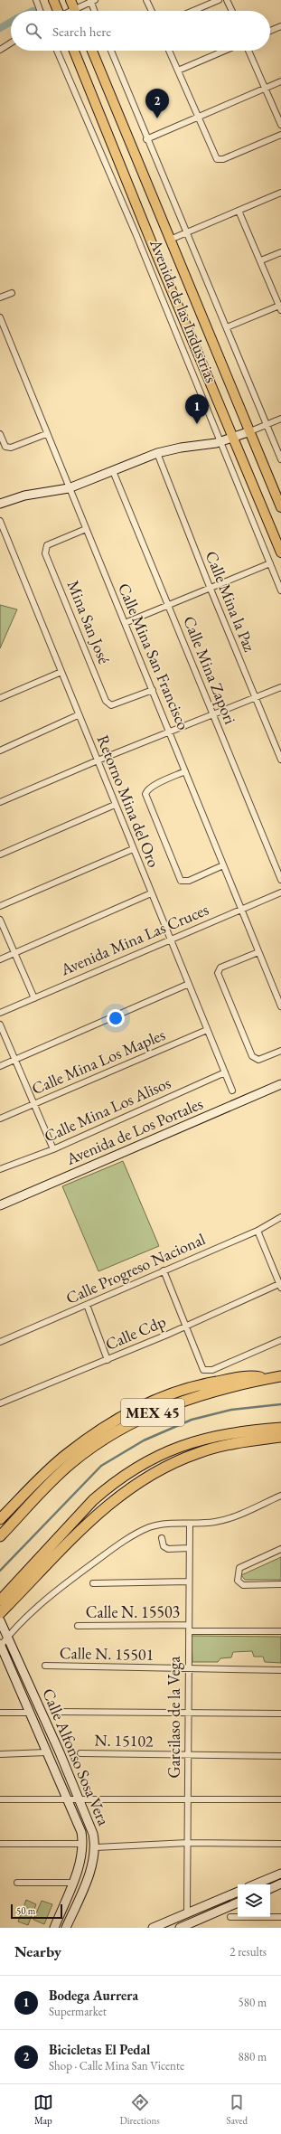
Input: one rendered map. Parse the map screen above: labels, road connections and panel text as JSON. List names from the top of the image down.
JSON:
{
  "streets": {
    "highway": ["MEX 45"],
    "main road": ["Avenida de las Industrias", "Avenida de Los Portales", "Calle Alfonso Sosa Vera"],
    "street": [
      "Calle Mina la Paz",
      "Mina San José",
      "Calle Mina San Francisco",
      "Calle Mina Zapori",
      "Retorno Mina del Oro",
      "Avenida Mina Las Cruces",
      "Calle Mina Los Maples",
      "Calle Mina Los Alisos",
      "Calle Progreso Nacional",
      "Calle Cdp",
      "Calle N. 15503",
      "Calle N. 15501",
      "Garcilaso de la Vega",
      "N. 15102"
    ]
  },
  "crossings": [
    ["Mina San José", "Calle Mina San Francisco"],
    ["Calle Mina San Francisco", "Avenida Mina Las Cruces"],
    ["Retorno Mina del Oro", "Avenida Mina Las Cruces"],
    ["Retorno Mina del Oro", "Calle Mina Los Maples"],
    ["Retorno Mina del Oro", "Calle Mina Los Alisos"],
    ["Calle N. 15503", "Garcilaso de la Vega"],
    ["Calle N. 15501", "Garcilaso de la Vega"],
    ["Garcilaso de la Vega", "N. 15102"]
  ],
  "scale_bar": "50 m",
  "page": {
    "search": "Search here",
    "pins": ["2", "1"],
    "scale": "50 m",
    "heading": ["Nearby", "2 results"],
    "list": [
      {
        "mark": "1",
        "name": "Bodega Aurrera",
        "note": "Supermarket",
        "value": "580 m"
      },
      {
        "mark": "2",
        "name": "Bicicletas El Pedal",
        "note": "Shop · Calle Mina San Vicente",
        "value": "880 m"
      }
    ],
    "nav": ["Map", "Directions", "Saved"]
  }
}
